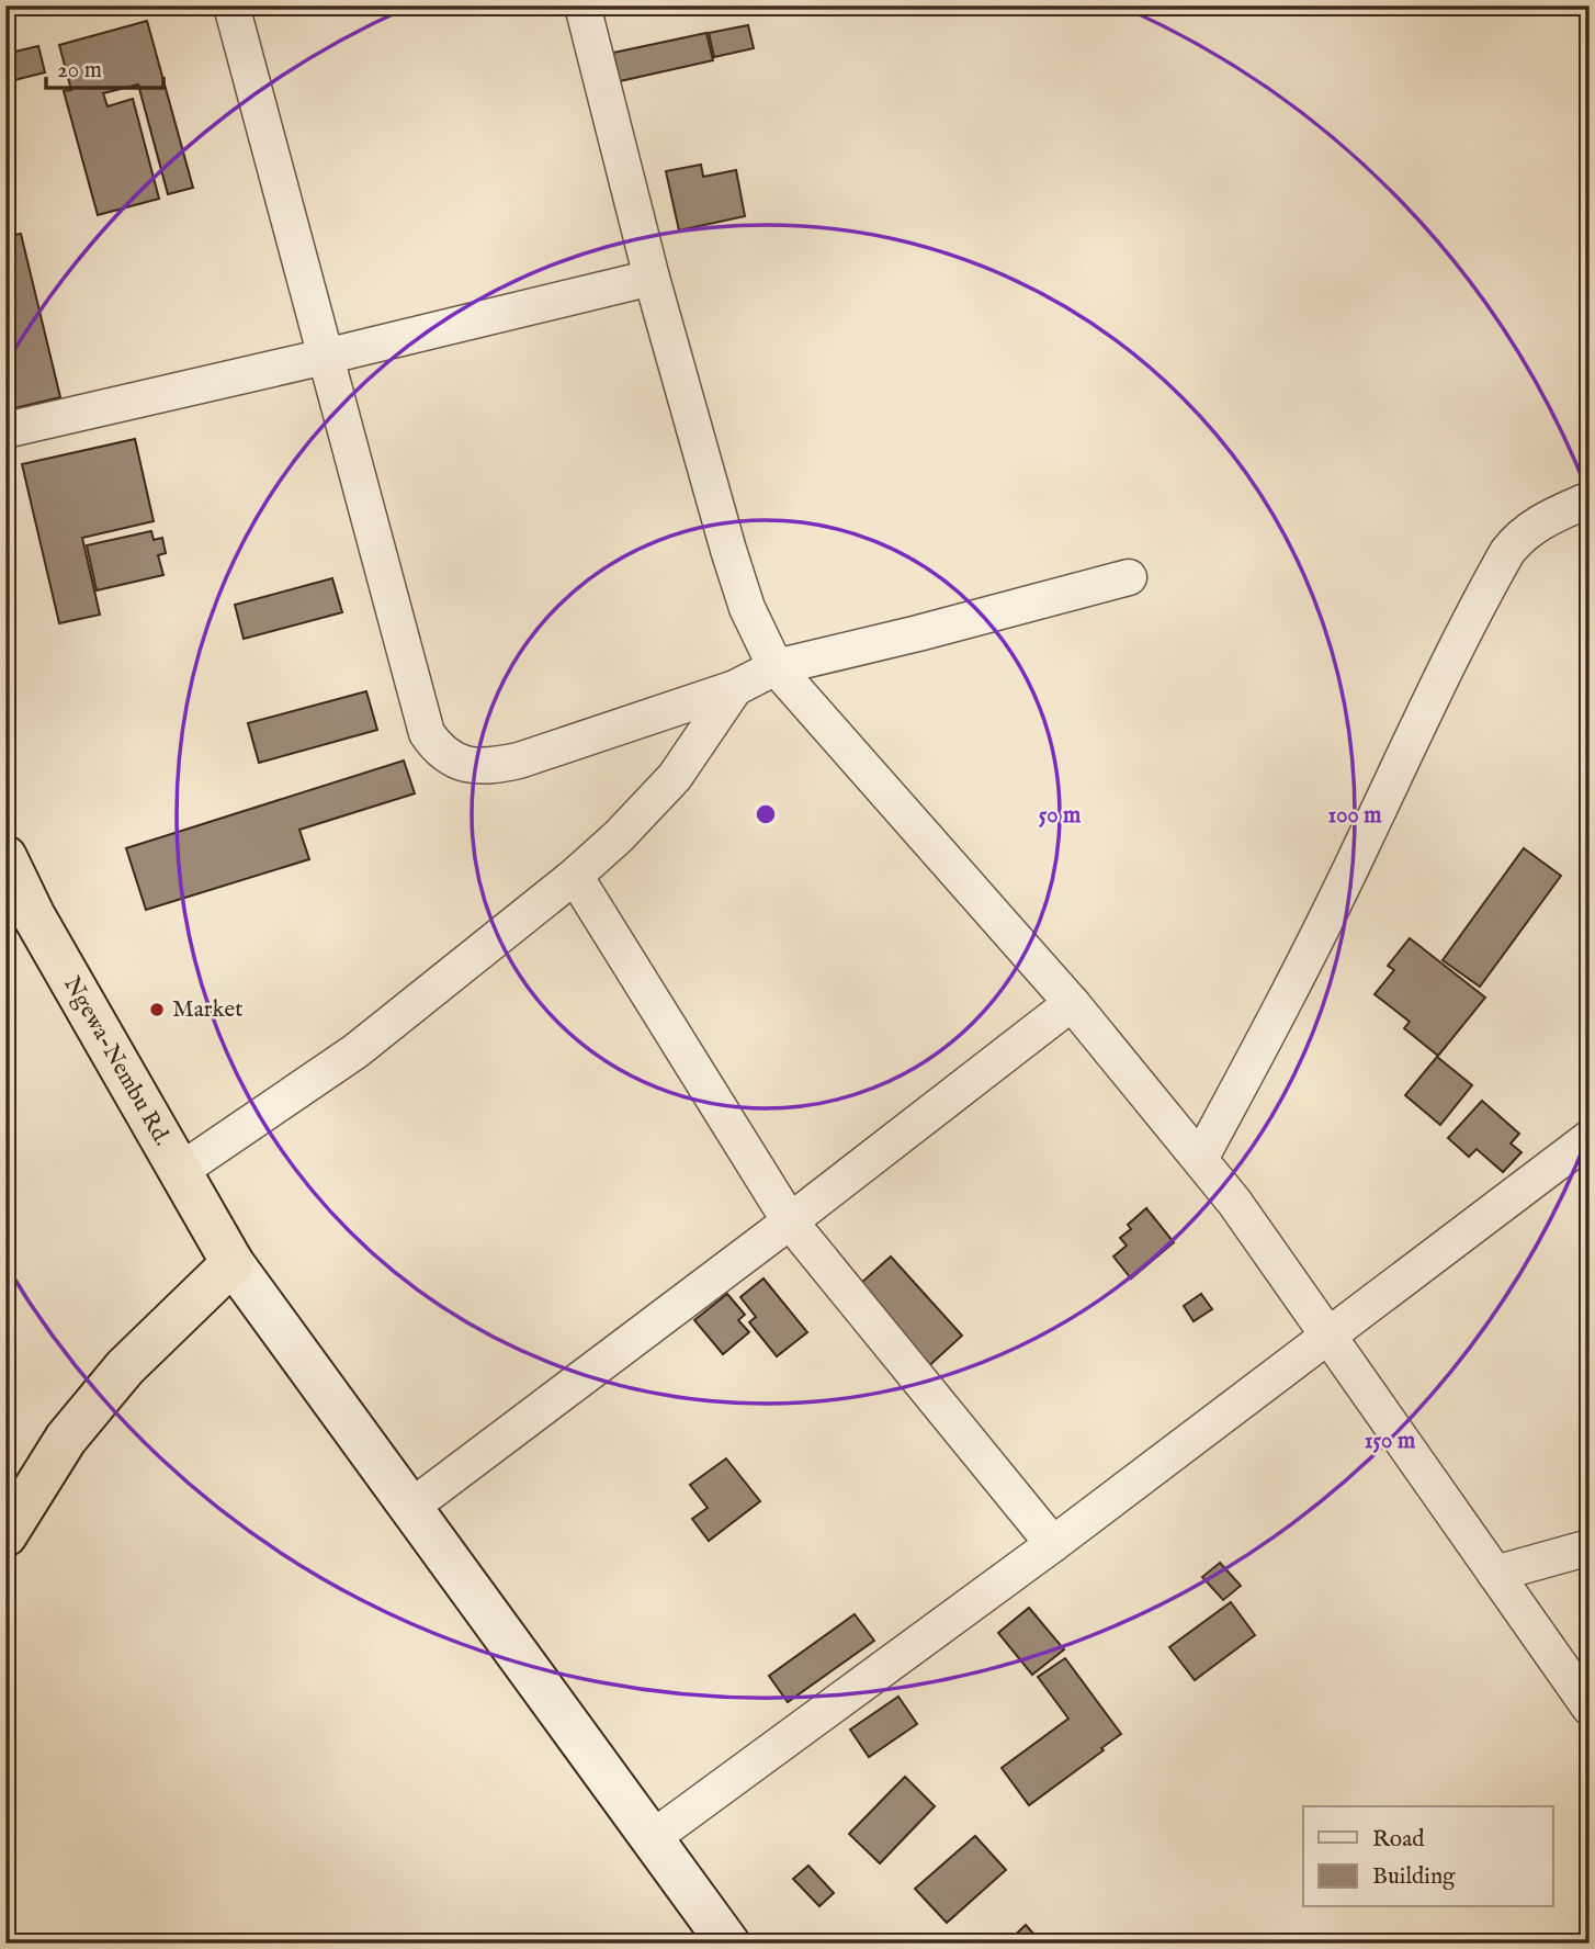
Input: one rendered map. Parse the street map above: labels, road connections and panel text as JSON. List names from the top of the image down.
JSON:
{
  "streets": {
    "highway": ["Ngewa-Nembu Rd."]
  },
  "places": ["Market"],
  "legend": ["Road", "Building"],
  "scale_bar": "20 m",
  "rings": ["50 m", "100 m", "150 m"]
}
